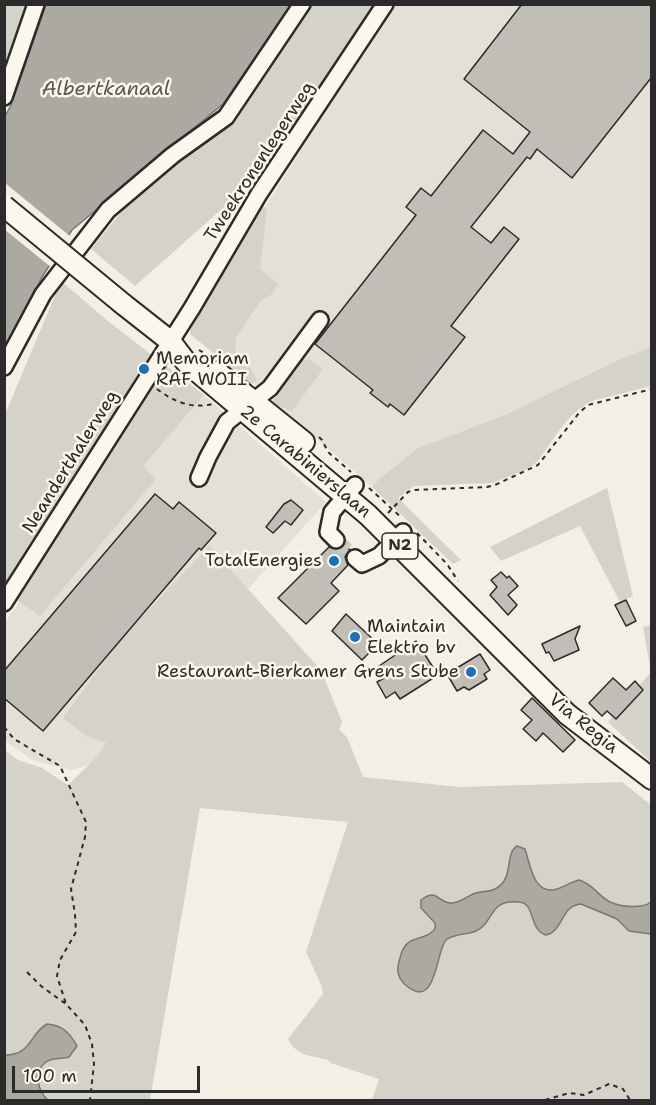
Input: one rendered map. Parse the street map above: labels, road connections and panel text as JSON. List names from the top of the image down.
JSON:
{
  "streets": {
    "main road": ["2e Carabinierslaan", "N2", "Via Regia"],
    "street": ["Tweekronenlegerweg", "Neanderthalerweg"]
  },
  "crossings": [
    ["Tweekronenlegerweg", "Neanderthalerweg"],
    ["Tweekronenlegerweg", "2e Carabinierslaan"],
    ["Neanderthalerweg", "2e Carabinierslaan"],
    ["2e Carabinierslaan", "Via Regia"]
  ],
  "water": ["Albertkanaal"],
  "places": [
    "Memoriam RAF WOII",
    "TotalEnergies",
    "Maintain Elektro bv",
    "Restaurant-Bierkamer Grens Stube"
  ],
  "scale_bar": "100 m"
}
